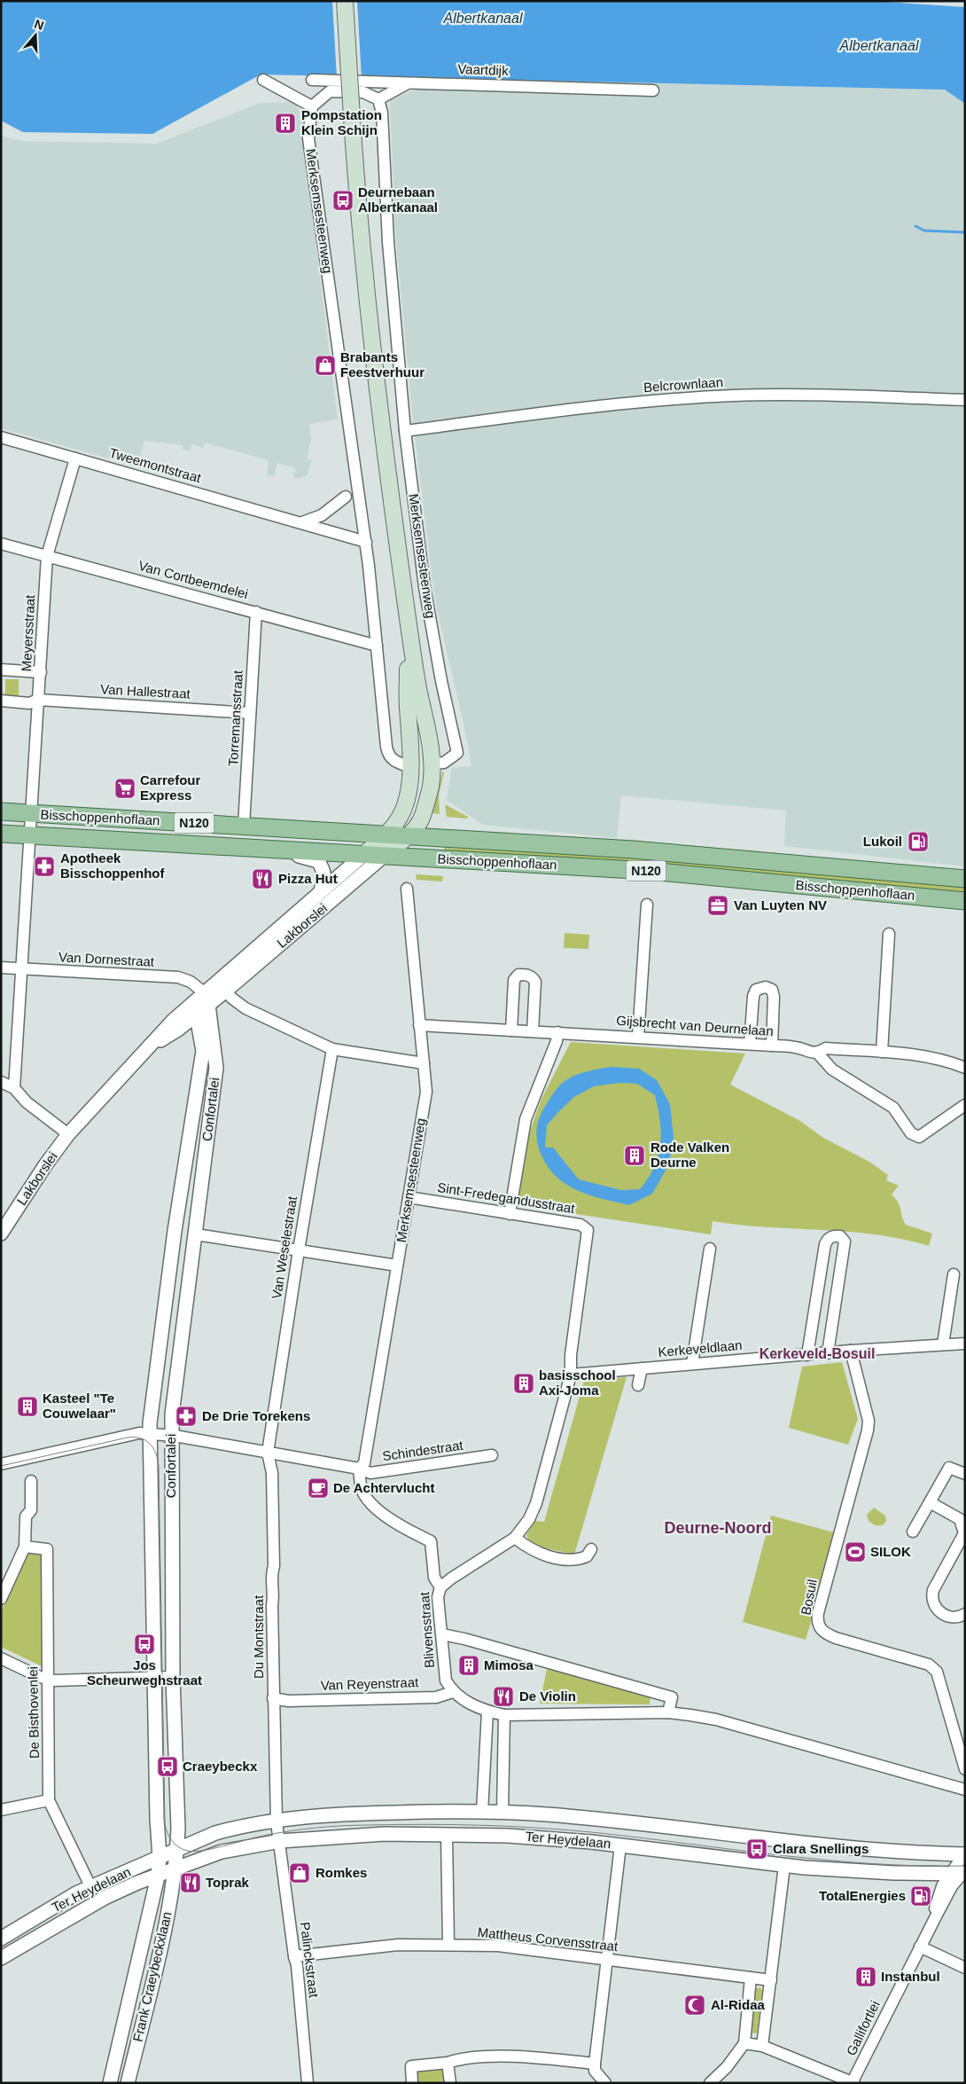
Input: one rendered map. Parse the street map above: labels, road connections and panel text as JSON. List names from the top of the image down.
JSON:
{
  "streets": {
    "main road": [
      "Merksemsesteenweg",
      "Bisschoppenhoflaan",
      "N120",
      "Lakborslei"
    ],
    "street": [
      "Vaartdijk",
      "Belcrownlaan",
      "Tweemontstraat",
      "Van Cortbeemdelei",
      "Meyersstraat",
      "Van Hallestraat",
      "Torremansstraat",
      "Van Dornestraat",
      "Gijsbrecht van Deurnelaan",
      "Confortalei",
      "Sint-Fredegandusstraat",
      "Van Weselestraat",
      "Kerkeveldlaan",
      "Schindestraat",
      "Bosuil",
      "Blivensstraat",
      "Du Montstraat",
      "Van Reyenstraat",
      "De Bisthovenlei",
      "Ter Heydelaan",
      "Mattheus Corvensstraat",
      "Palinckstraat",
      "Frank Craeybeckxlaan",
      "Gallifortlei"
    ]
  },
  "crossings": [
    ["Merksemsesteenweg", "Belcrownlaan"],
    ["Merksemsesteenweg", "Tweemontstraat"],
    ["Merksemsesteenweg", "Van Cortbeemdelei"],
    ["Merksemsesteenweg", "Bisschoppenhoflaan"],
    ["Merksemsesteenweg", "Lakborslei"],
    ["Merksemsesteenweg", "Gijsbrecht van Deurnelaan"],
    ["Merksemsesteenweg", "Sint-Fredegandusstraat"],
    ["Merksemsesteenweg", "Schindestraat"],
    ["Merksemsesteenweg", "Blivensstraat"],
    ["Tweemontstraat", "Meyersstraat"],
    ["Van Cortbeemdelei", "Meyersstraat"],
    ["Van Cortbeemdelei", "Torremansstraat"],
    ["Meyersstraat", "Van Hallestraat"],
    ["Meyersstraat", "Bisschoppenhoflaan"],
    ["Van Hallestraat", "Torremansstraat"],
    ["Torremansstraat", "Bisschoppenhoflaan"],
    ["Bisschoppenhoflaan", "Lakborslei"],
    ["Lakborslei", "Van Dornestraat"],
    ["Lakborslei", "Confortalei"],
    ["Van Dornestraat", "Confortalei"],
    ["Confortalei", "Schindestraat"],
    ["Confortalei", "Ter Heydelaan"],
    ["Sint-Fredegandusstraat", "Kerkeveldlaan"],
    ["Sint-Fredegandusstraat", "Blivensstraat"],
    ["Van Weselestraat", "Schindestraat"],
    ["Van Weselestraat", "Du Montstraat"],
    ["Kerkeveldlaan", "Bosuil"],
    ["Schindestraat", "Blivensstraat"],
    ["Schindestraat", "Du Montstraat"],
    ["Blivensstraat", "Van Reyenstraat"],
    ["Du Montstraat", "Van Reyenstraat"],
    ["Du Montstraat", "Ter Heydelaan"],
    ["Du Montstraat", "Palinckstraat"],
    ["De Bisthovenlei", "Ter Heydelaan"],
    ["Ter Heydelaan", "Palinckstraat"],
    ["Ter Heydelaan", "Frank Craeybeckxlaan"],
    ["Ter Heydelaan", "Gallifortlei"],
    ["Mattheus Corvensstraat", "Palinckstraat"]
  ],
  "districts": ["Kerkeveld-Bosuil", "Deurne-Noord"],
  "water": ["Albertkanaal"],
  "places": {
    "building": [
      "Pompstation Klein Schijn",
      "Rode Valken Deurne",
      "basisschool Axi-Joma",
      "Kasteel \"Te Couwelaar\"",
      "Mimosa",
      "Instanbul"
    ],
    "bus stop": [
      "Deurnebaan Albertkanaal",
      "Jos Scheurweghstraat",
      "Craeybeckx",
      "Clara Snellings"
    ],
    "shop": ["Brabants Feestverhuur", "Romkes"],
    "supermarket": ["Carrefour Express"],
    "fuel station": ["Lukoil", "TotalEnergies"],
    "pharmacy": ["Apotheek Bisschoppenhof", "De Drie Torekens"],
    "restaurant": ["Pizza Hut", "De Violin", "Toprak"],
    "office": ["Van Luyten NV"],
    "cafe": ["De Achtervlucht"],
    "sports": ["SILOK"],
    "mosque": ["Al-Ridaa"]
  },
  "north": "top"
}
